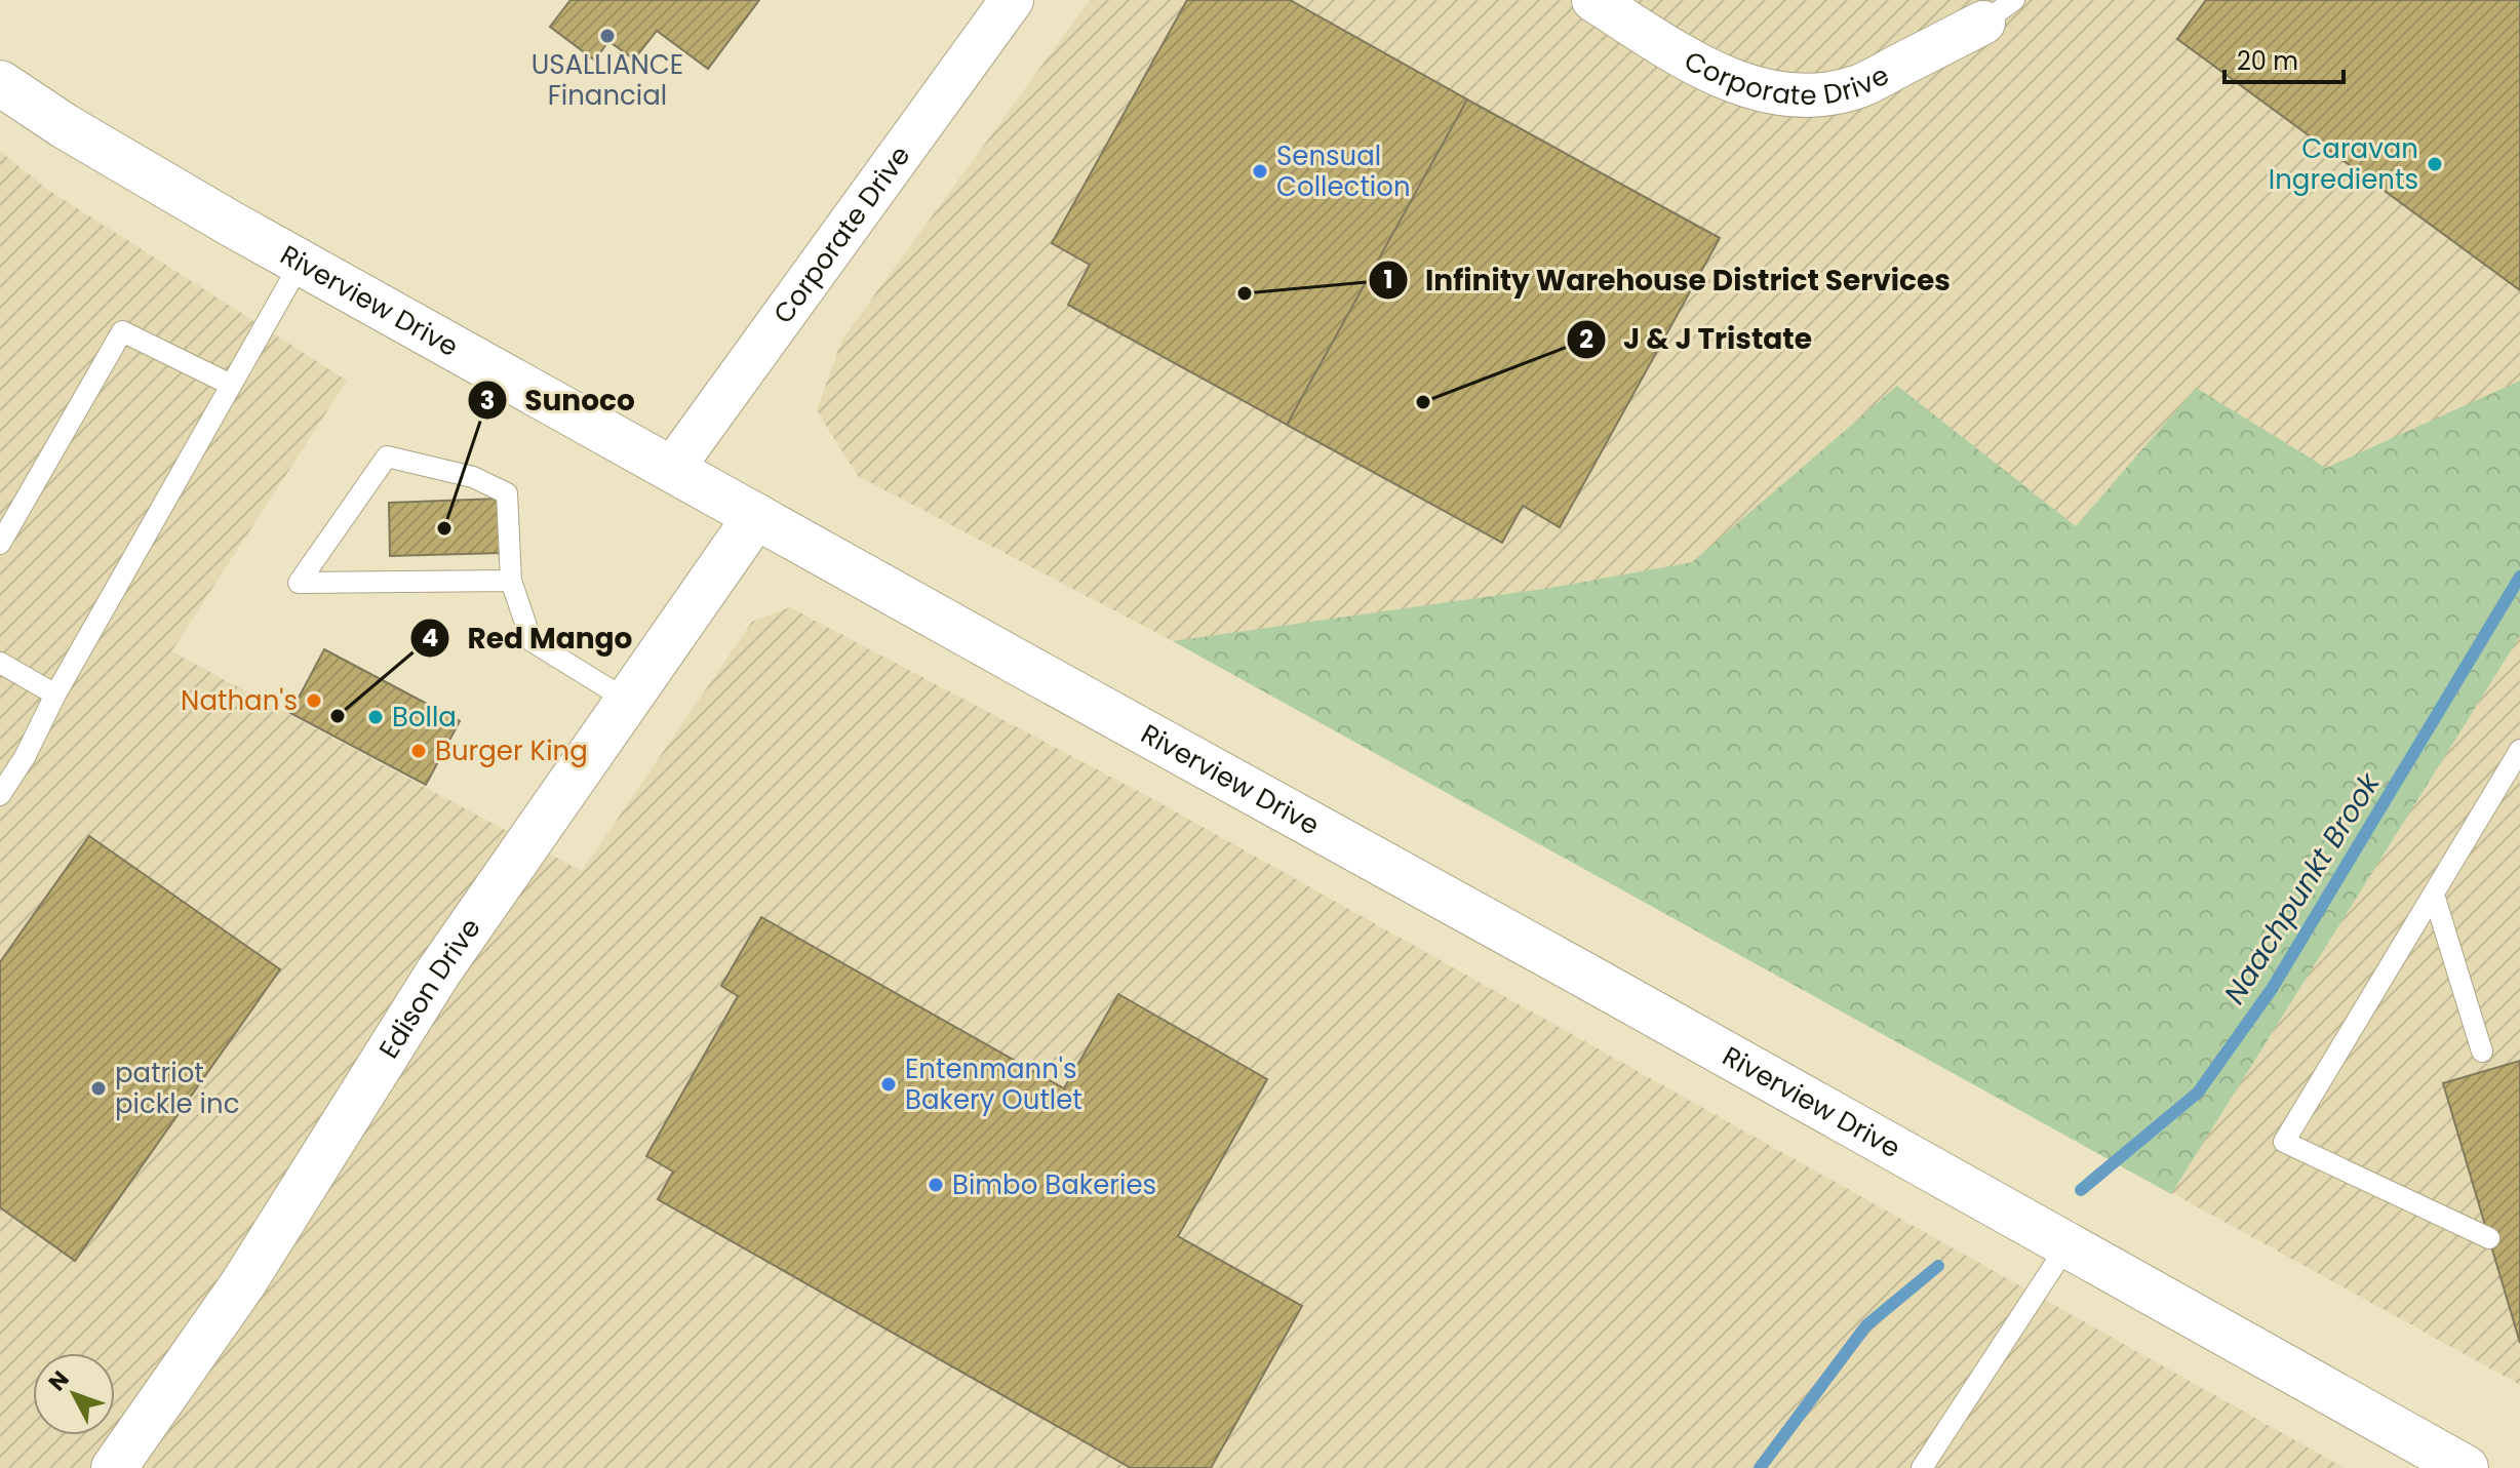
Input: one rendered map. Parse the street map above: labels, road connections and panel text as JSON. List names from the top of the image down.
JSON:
{
  "streets": {
    "main road": ["Riverview Drive", "Edison Drive"],
    "street": ["Corporate Drive"]
  },
  "crossings": [
    ["Corporate Drive", "Riverview Drive"],
    ["Riverview Drive", "Edison Drive"]
  ],
  "water": ["Naachpunkt Brook"],
  "places": [
    "USALLIANCE Financial",
    "Caravan Ingredients",
    "Sensual Collection",
    "Infinity Warehouse District Services",
    "J & J Tristate",
    "Sunoco",
    "Nathan's",
    "Red Mango",
    "Bolla",
    "Burger King",
    "Entenmann's Bakery Outlet",
    "patriot pickle inc",
    "Bimbo Bakeries"
  ],
  "scale_bar": "20 m",
  "north": "top left"
}
